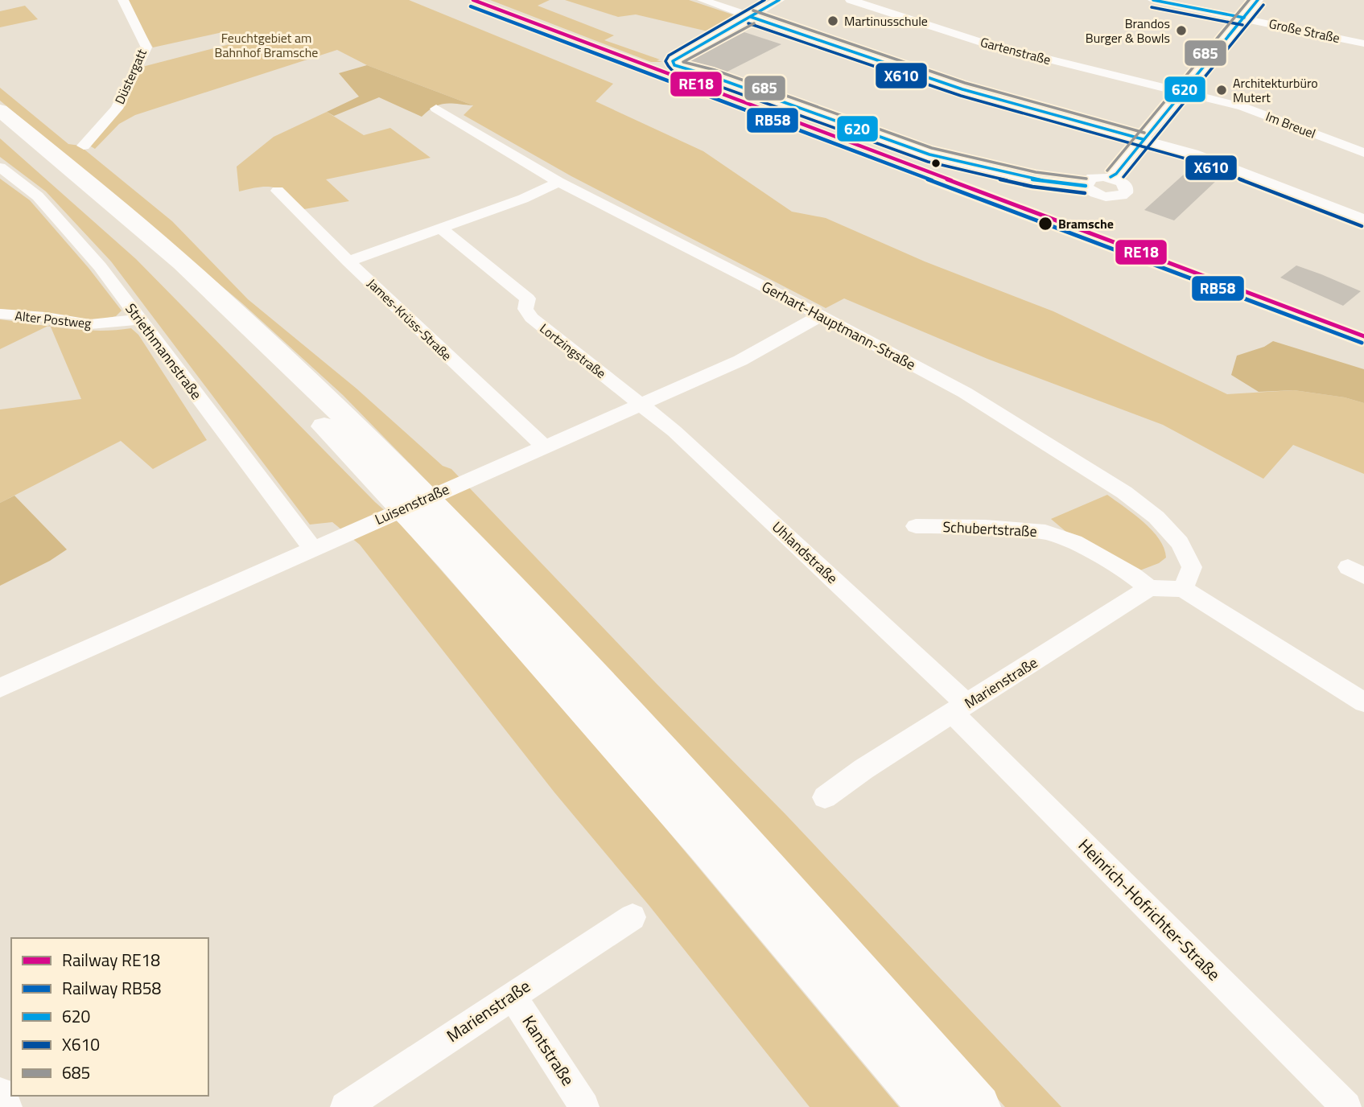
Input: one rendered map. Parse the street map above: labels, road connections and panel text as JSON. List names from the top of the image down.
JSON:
{
  "streets": {
    "street": [
      "Große Straße",
      "Gartenstraße",
      "Düstergatt",
      "Im Breuel",
      "Alter Postweg",
      "James-Krüss-Straße",
      "Gerhart-Hauptmann-Straße",
      "Lortzingstraße",
      "Striethmannstraße",
      "Luisenstraße",
      "Schubertstraße",
      "Uhlandstraße",
      "Marienstraße",
      "Heinrich-Hofrichter-Straße",
      "Kantstraße"
    ]
  },
  "crossings": [
    ["Gartenstraße", "Im Breuel"],
    ["Alter Postweg", "Striethmannstraße"],
    ["James-Krüss-Straße", "Luisenstraße"],
    ["Gerhart-Hauptmann-Straße", "Luisenstraße"],
    ["Lortzingstraße", "Luisenstraße"],
    ["Lortzingstraße", "Uhlandstraße"],
    ["Striethmannstraße", "Luisenstraße"],
    ["Luisenstraße", "Uhlandstraße"],
    ["Schubertstraße", "Marienstraße"],
    ["Uhlandstraße", "Marienstraße"],
    ["Uhlandstraße", "Heinrich-Hofrichter-Straße"],
    ["Marienstraße", "Heinrich-Hofrichter-Straße"],
    ["Marienstraße", "Kantstraße"]
  ],
  "parks": ["Feuchtgebiet am Bahnhof Bramsche"],
  "places": [
    "Martinusschule",
    "Brandos Burger & Bowls",
    "Architekturbüro Mutert",
    "Bramsche"
  ],
  "lines": [
    "rail line RE18",
    "transit line 620",
    "transit line X610",
    "transit line 685",
    "rail line RB58"
  ],
  "legend": [
    "Railway RE18",
    "Railway RB58",
    "620",
    "X610",
    "685"
  ]
}
